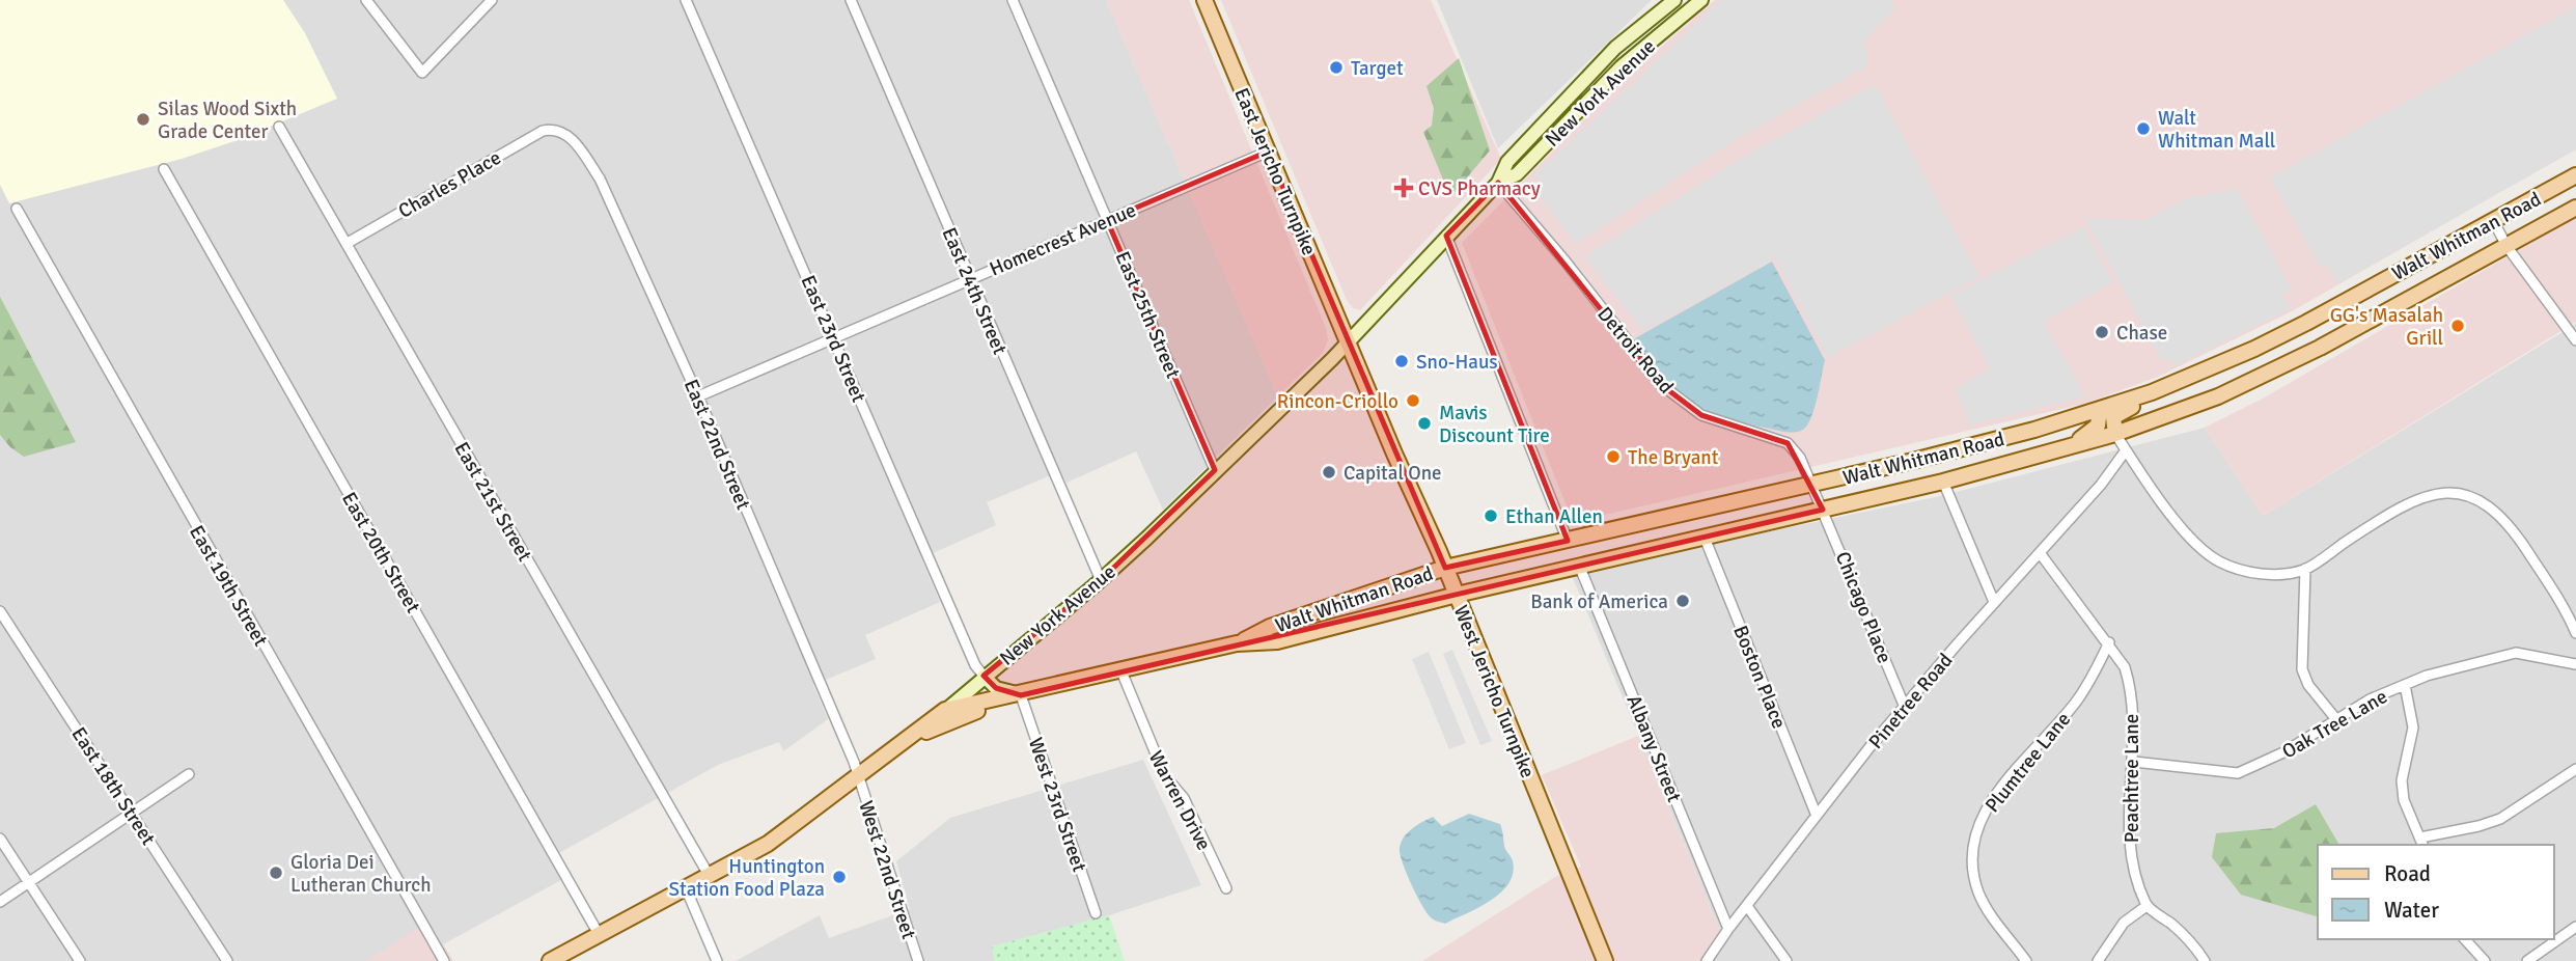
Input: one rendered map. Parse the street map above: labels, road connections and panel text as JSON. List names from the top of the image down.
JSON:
{
  "streets": {
    "main road": [
      "New York Avenue",
      "East Jericho Turnpike",
      "Walt Whitman Road",
      "West Jericho Turnpike"
    ],
    "street": [
      "Charles Place",
      "Homecrest Avenue",
      "East 24th Street",
      "East 25th Street",
      "East 23rd Street",
      "Detroit Road",
      "East 22nd Street",
      "East 21st Street",
      "East 20th Street",
      "East 19th Street",
      "Chicago Place",
      "Boston Place",
      "Pinetree Road",
      "Oak Tree Lane",
      "Albany Street",
      "Plumtree Lane",
      "Peachtree Lane",
      "East 18th Street",
      "Warren Drive",
      "West 23rd Street",
      "West 22nd Street"
    ]
  },
  "crossings": [
    ["New York Avenue", "East Jericho Turnpike"],
    ["New York Avenue", "Walt Whitman Road"],
    ["New York Avenue", "East 24th Street"],
    ["New York Avenue", "East 25th Street"],
    ["New York Avenue", "East 23rd Street"],
    ["New York Avenue", "Detroit Road"],
    ["New York Avenue", "East 22nd Street"],
    ["New York Avenue", "East 21st Street"],
    ["New York Avenue", "East 20th Street"],
    ["New York Avenue", "West Jericho Turnpike"],
    ["New York Avenue", "West 22nd Street"],
    ["East Jericho Turnpike", "Homecrest Avenue"],
    ["East Jericho Turnpike", "West Jericho Turnpike"],
    ["Charles Place", "East 22nd Street"],
    ["Charles Place", "East 21st Street"],
    ["Walt Whitman Road", "Detroit Road"],
    ["Walt Whitman Road", "Chicago Place"],
    ["Walt Whitman Road", "Boston Place"],
    ["Walt Whitman Road", "West Jericho Turnpike"],
    ["Walt Whitman Road", "Albany Street"],
    ["Walt Whitman Road", "Warren Drive"],
    ["Walt Whitman Road", "West 23rd Street"],
    ["Homecrest Avenue", "East 24th Street"],
    ["Homecrest Avenue", "East 25th Street"],
    ["Homecrest Avenue", "East 23rd Street"],
    ["Homecrest Avenue", "East 22nd Street"],
    ["Detroit Road", "Chicago Place"],
    ["East 22nd Street", "West 22nd Street"],
    ["Chicago Place", "Pinetree Road"],
    ["Boston Place", "Pinetree Road"],
    ["Pinetree Road", "Albany Street"],
    ["Pinetree Road", "Peachtree Lane"],
    ["Oak Tree Lane", "Peachtree Lane"],
    ["Plumtree Lane", "Peachtree Lane"]
  ],
  "places": {
    "other": [
      "Target",
      "Silas Wood Sixth Grade Center",
      "Walt Whitman Mall",
      "GG's Masalah Grill",
      "Chase",
      "Sno-Haus",
      "Rincon-Criollo",
      "Mavis Discount Tire",
      "The Bryant",
      "Capital One",
      "Ethan Allen",
      "Bank of America",
      "Gloria Dei Lutheran Church",
      "Huntington Station Food Plaza"
    ],
    "health": ["CVS Pharmacy"]
  },
  "legend": ["Road", "Water"]
}
